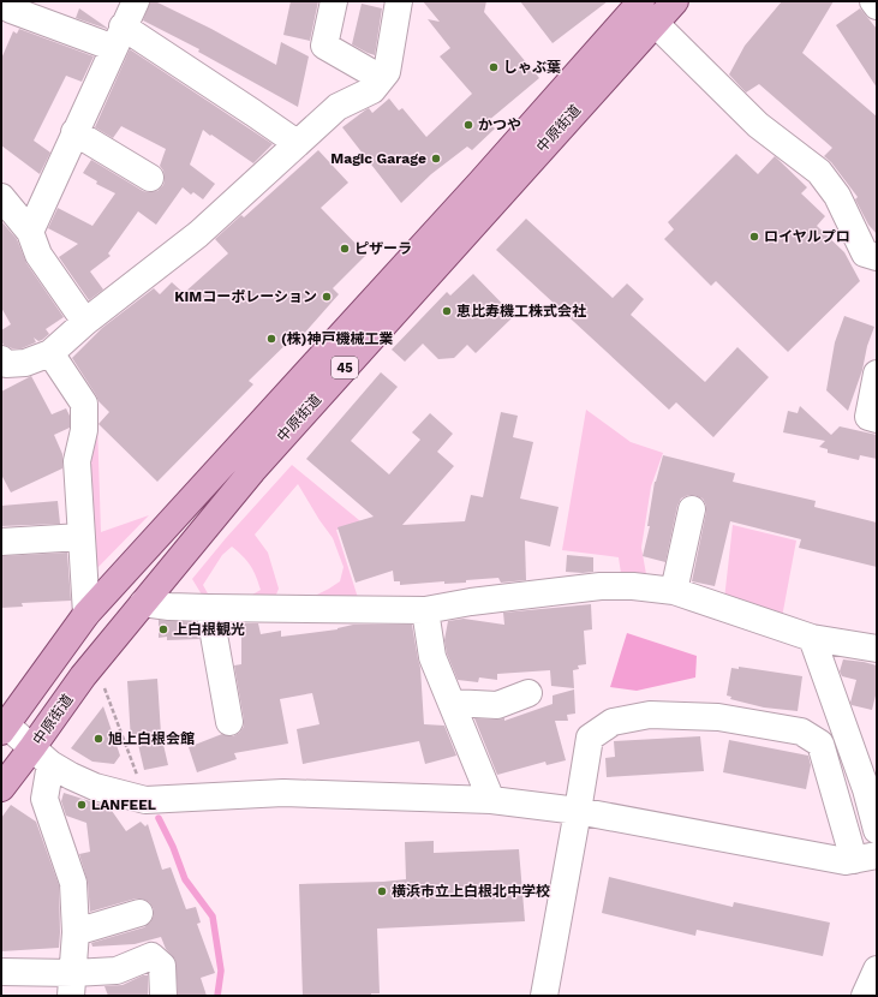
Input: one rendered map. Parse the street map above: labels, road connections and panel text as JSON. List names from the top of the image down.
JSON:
{
  "streets": {
    "main road": ["中原街道", "45"]
  },
  "places": [
    "しゃぶ葉",
    "かつや",
    "Magic Garage",
    "ロイヤルプロ",
    "ピザーラ",
    "KIMコーポレーション",
    "恵比寿機工株式会社",
    "(株)神戸機械工業",
    "上白根観光",
    "旭上白根会館",
    "LANFEEL",
    "横浜市立上白根北中学校"
  ]
}
